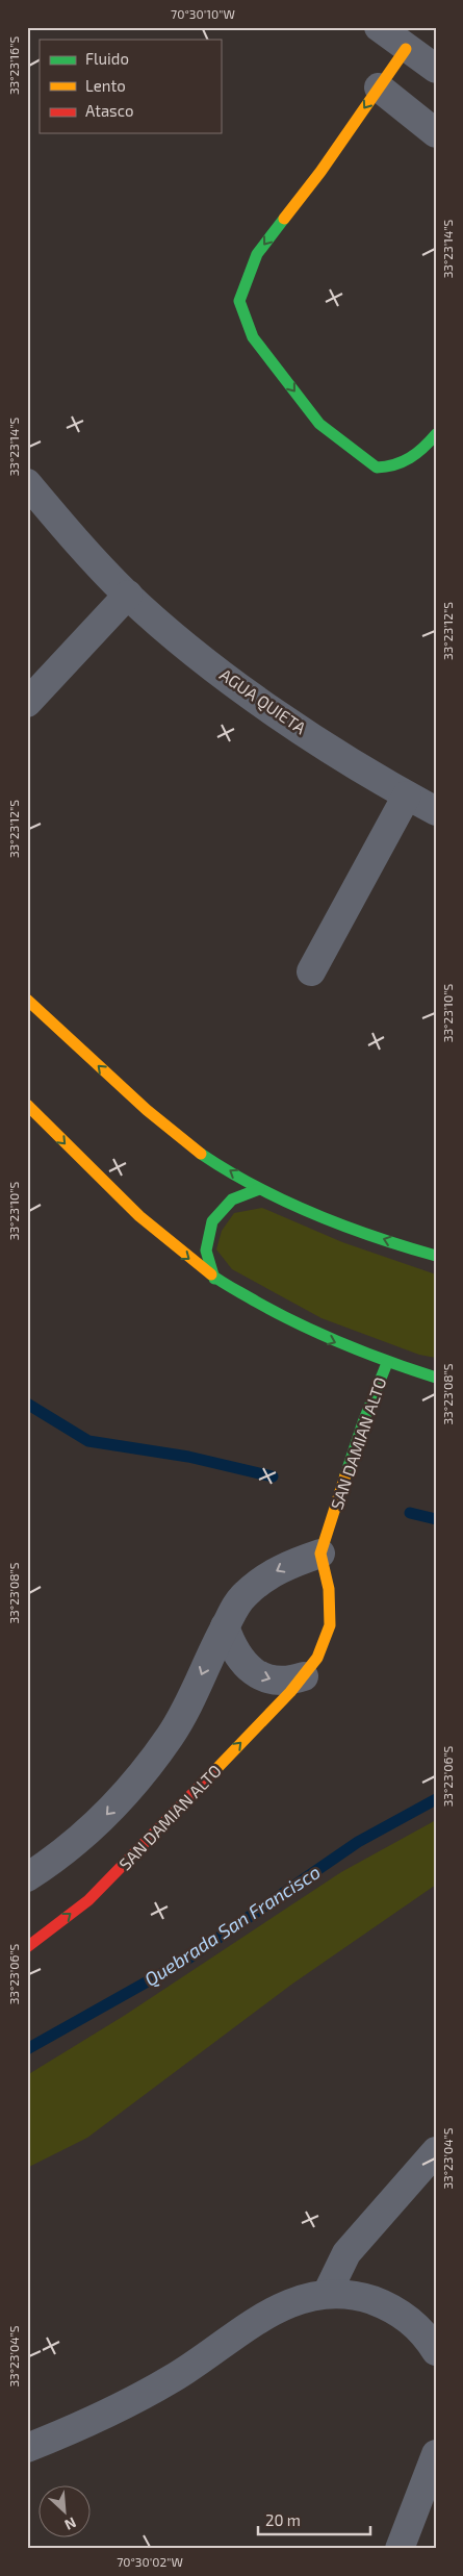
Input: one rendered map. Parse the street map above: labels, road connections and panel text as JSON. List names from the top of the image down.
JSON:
{
  "streets": {
    "street": ["AGUA QUIETA", "SAN DAMIAN ALTO"]
  },
  "water": ["Quebrada San Francisco"],
  "legend": ["Fluido", "Lento", "Atasco"],
  "scale_bar": "20 m",
  "north": "bottom right",
  "coordinates": [
    "70°30'10\"W",
    "33°23'16\"S",
    "33°23'14\"S",
    "33°23'12\"S",
    "33°23'10\"S",
    "33°23'08\"S",
    "33°23'06\"S",
    "33°23'04\"S",
    "70°30'02\"W"
  ]
}
